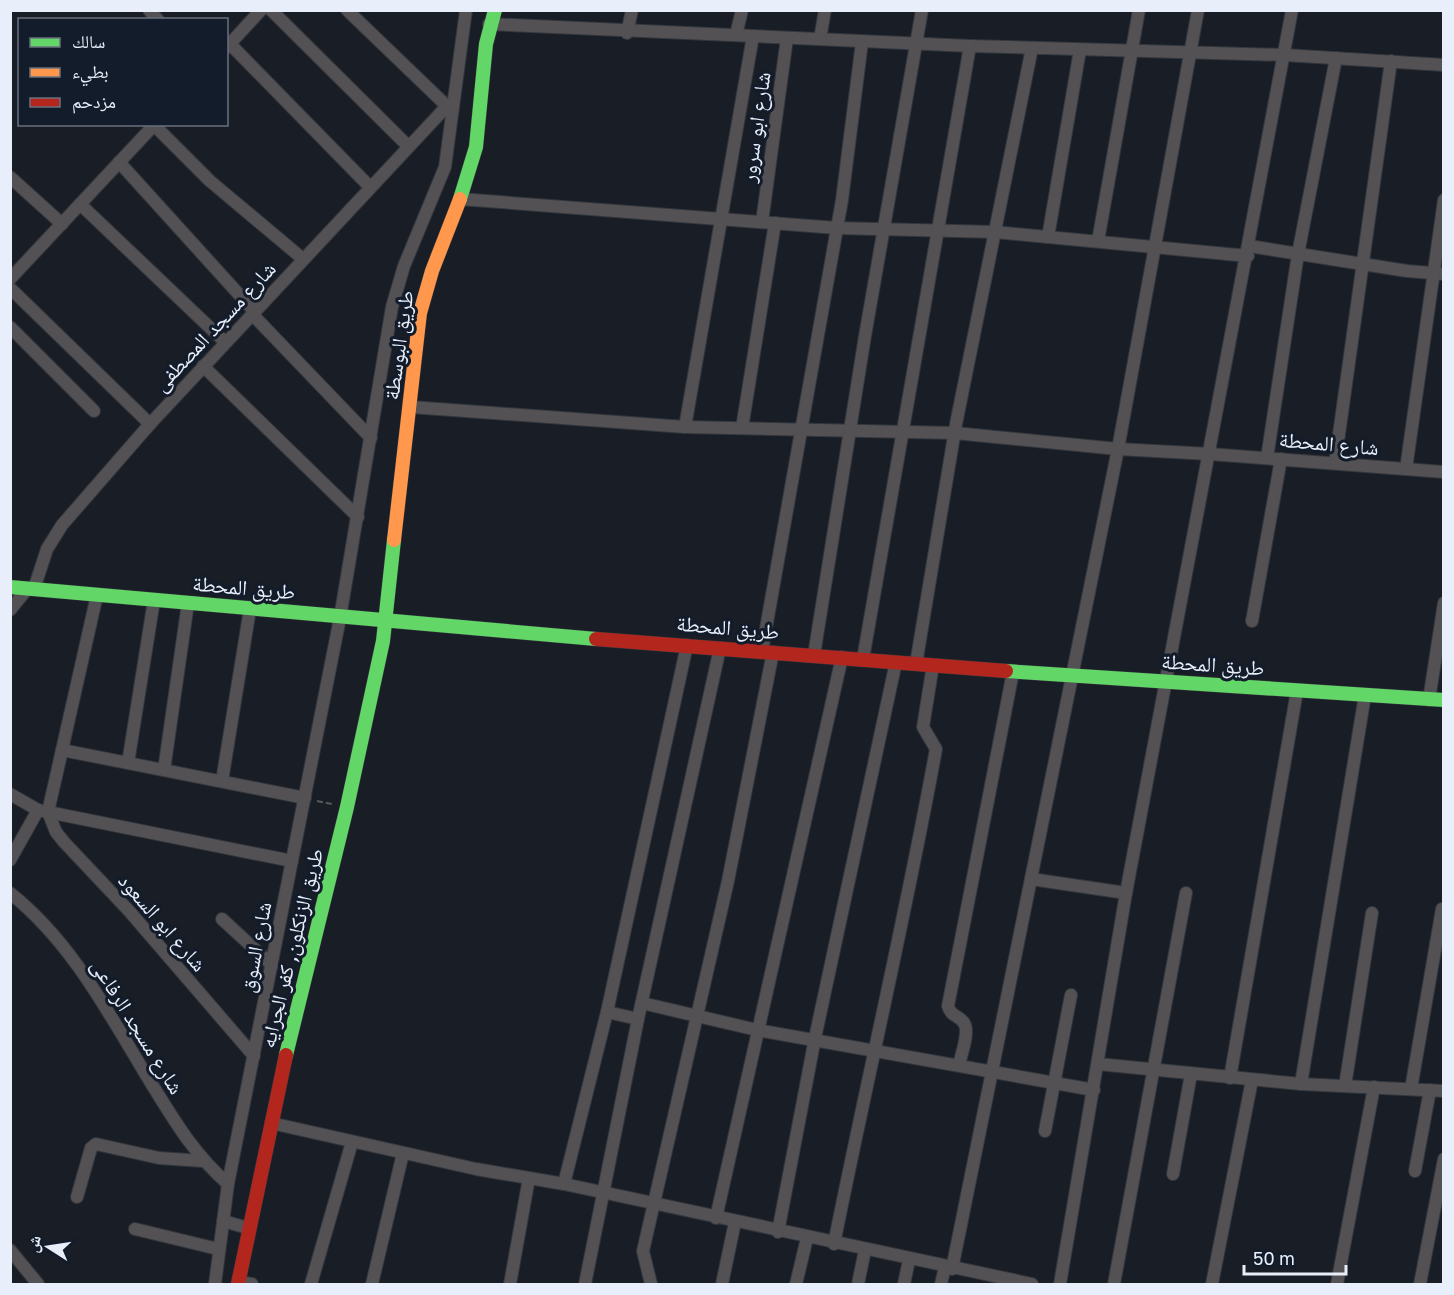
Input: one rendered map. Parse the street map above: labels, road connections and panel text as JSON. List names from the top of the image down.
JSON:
{
  "streets": {
    "street": [
      "شارع ابو سرور",
      "شارع مسجد المصطفى",
      "طريق البوسطة",
      "شارع المحطة",
      "طريق المحطة",
      "شارع ابو السعود",
      "شارع السوق",
      "طريق الزنكلون, كفر الجرايه",
      "شارع مسجد الرفاعى"
    ]
  },
  "crossings": [
    ["شارع ابو سرور", "شارع المحطة"],
    ["شارع مسجد المصطفى", "طريق البوسطة"],
    ["شارع مسجد المصطفى", "طريق المحطة"],
    ["طريق البوسطة", "شارع المحطة"],
    ["طريق البوسطة", "طريق المحطة"],
    ["طريق البوسطة", "شارع السوق"],
    ["طريق البوسطة", "طريق الزنكلون, كفر الجرايه"],
    ["طريق المحطة", "شارع السوق"],
    ["طريق المحطة", "طريق الزنكلون, كفر الجرايه"],
    ["شارع ابو السعود", "شارع السوق"],
    ["شارع السوق", "شارع مسجد الرفاعى"]
  ],
  "legend": ["سالك", "بطيء", "مزدحم"],
  "scale_bar": "50 m",
  "north": "left"
}
